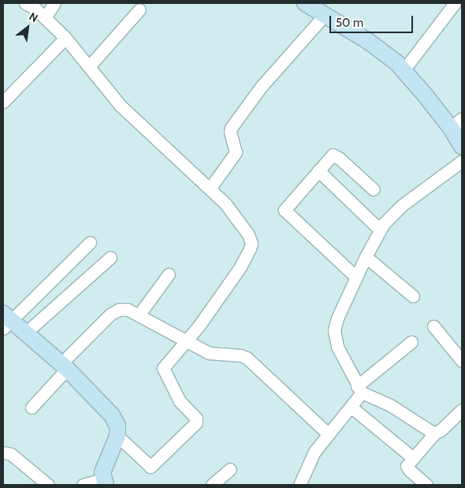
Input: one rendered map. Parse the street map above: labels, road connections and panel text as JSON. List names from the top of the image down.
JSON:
{
  "scale_bar": "50 m",
  "north": "top right"
}
